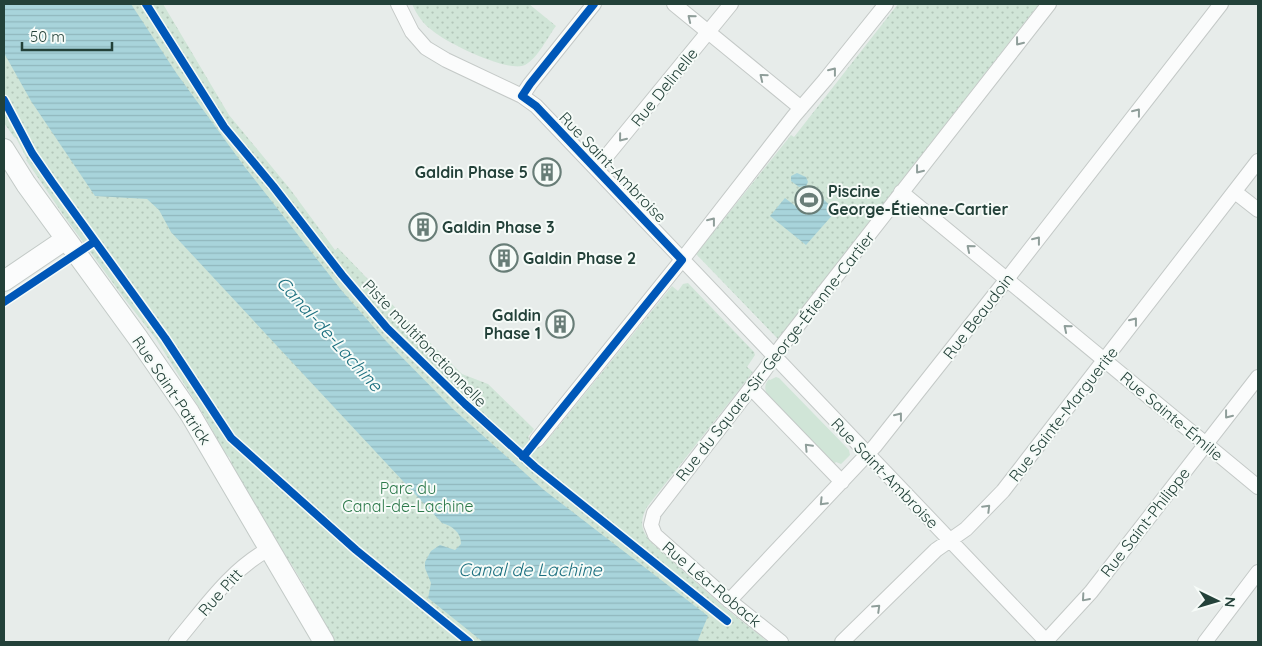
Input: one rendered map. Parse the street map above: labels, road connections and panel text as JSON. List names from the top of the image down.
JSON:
{
  "streets": {
    "main road": ["Rue Saint-Patrick"],
    "street": [
      "Rue Delinelle",
      "Rue Saint-Ambroise",
      "Rue Beaudoin",
      "Rue du Square-Sir-George-Étienne-Cartier",
      "Rue Sainte-Marguerite",
      "Rue Sainte-Émilie",
      "Rue Saint-Philippe",
      "Rue Léa-Roback",
      "Rue Pitt"
    ],
    "cycle path": ["Piste multifonctionnelle"]
  },
  "crossings": [
    ["Rue Delinelle", "Rue Saint-Ambroise"],
    ["Rue Saint-Ambroise", "Rue Beaudoin"],
    ["Rue Saint-Ambroise", "Rue du Square-Sir-George-Étienne-Cartier"],
    ["Rue Saint-Ambroise", "Rue Sainte-Marguerite"],
    ["Rue Saint-Ambroise", "Rue Saint-Philippe"],
    ["Rue Beaudoin", "Rue Sainte-Émilie"],
    ["Rue Beaudoin", "Rue Léa-Roback"],
    ["Rue du Square-Sir-George-Étienne-Cartier", "Rue Sainte-Émilie"],
    ["Rue du Square-Sir-George-Étienne-Cartier", "Rue Léa-Roback"],
    ["Rue Saint-Patrick", "Rue Pitt"],
    ["Rue Sainte-Marguerite", "Rue Sainte-Émilie"],
    ["Rue Sainte-Émilie", "Rue Saint-Philippe"]
  ],
  "one_way": [
    "Rue du Square-Sir-George-Étienne-Cartier",
    "Rue Sainte-Marguerite",
    "Rue Sainte-Émilie",
    "Rue Saint-Philippe"
  ],
  "water": ["Canal-de-Lachine", "Canal de Lachine"],
  "parks": ["Parc du Canal-de-Lachine"],
  "places": {
    "building": [
      "Galdin Phase 5",
      "Galdin Phase 3",
      "Galdin Phase 2",
      "Galdin Phase 1"
    ],
    "sports": ["Piscine George-Étienne-Cartier"]
  },
  "scale_bar": "50 m",
  "north": "right"
}
